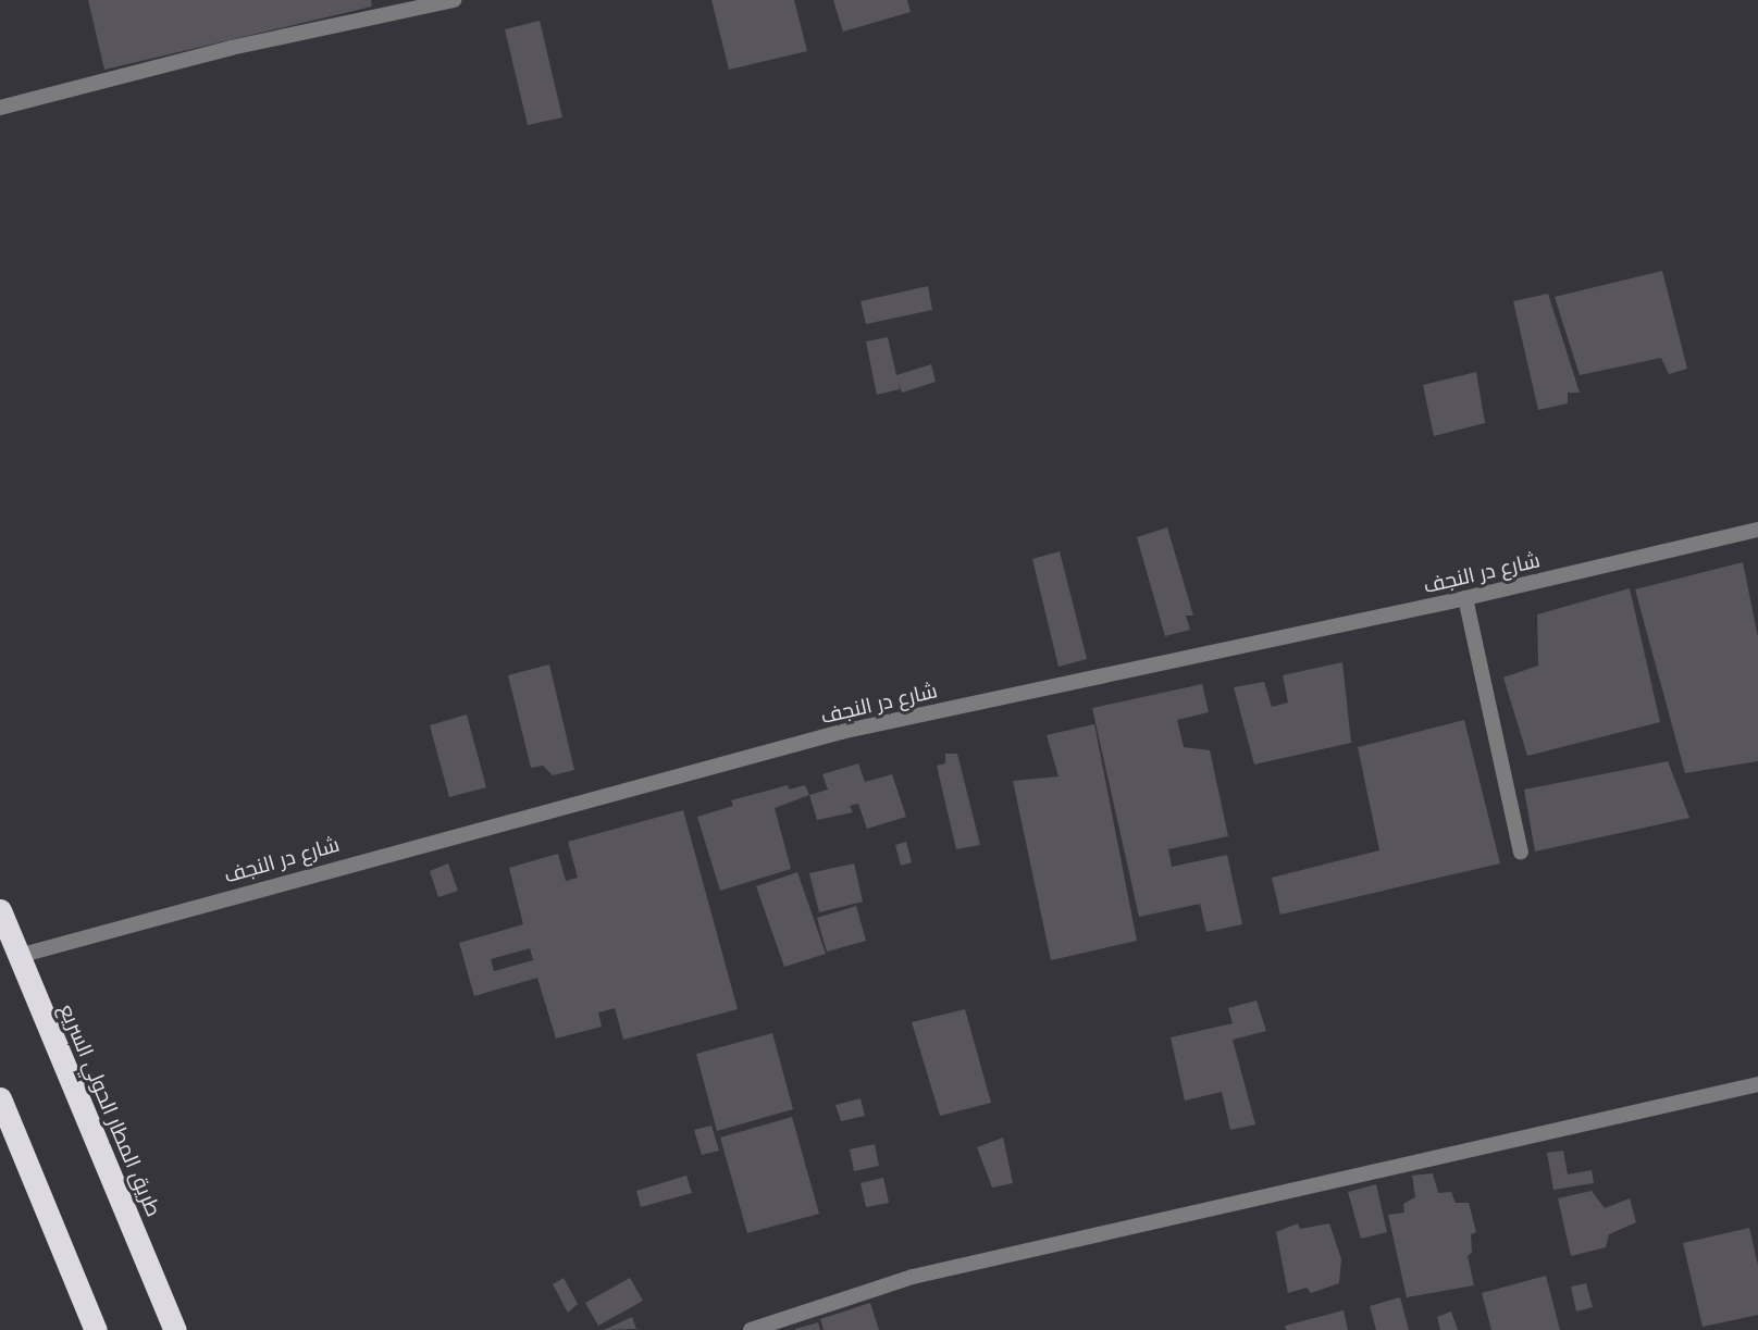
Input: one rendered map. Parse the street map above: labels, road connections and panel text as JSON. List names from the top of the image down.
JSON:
{
  "streets": {
    "highway": ["طريق المطار الحولي السريع"],
    "street": ["شارع در النجف"]
  },
  "crossings": [
    ["شارع در النجف", "طريق المطار الحولي السريع"]
  ]
}
